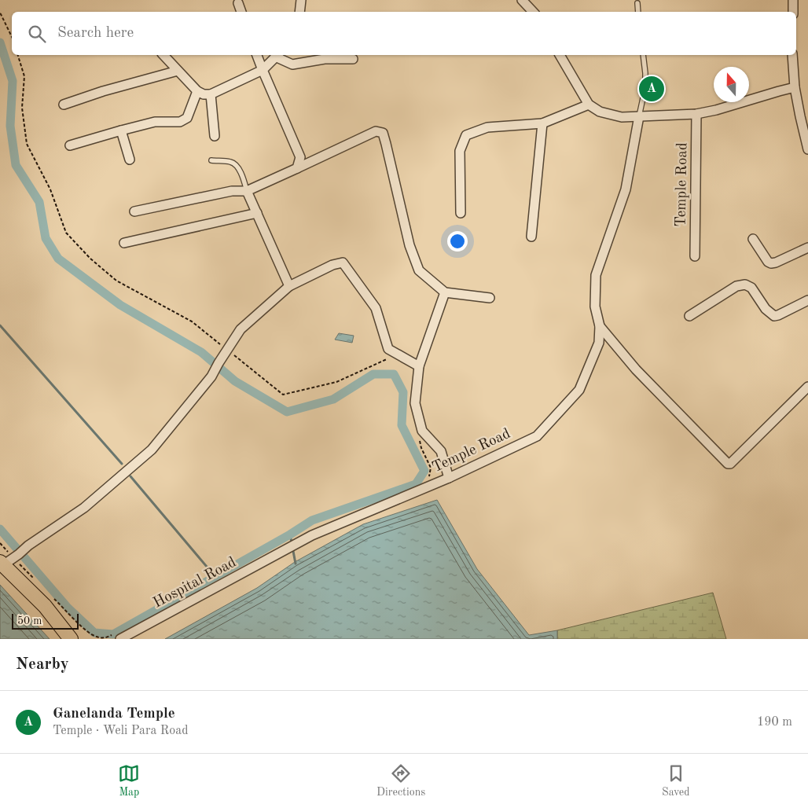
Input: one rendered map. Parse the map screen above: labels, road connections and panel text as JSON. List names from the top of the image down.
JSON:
{
  "streets": {
    "street": ["Temple Road", "Hospital Road"]
  },
  "crossings": [
    ["Temple Road", "Hospital Road"]
  ],
  "scale_bar": "50 m",
  "north": "top",
  "page": {
    "search": "Search here",
    "pins": "A",
    "scale": "50 m",
    "heading": "Nearby",
    "list": [
      {
        "mark": "A",
        "name": "Ganelanda Temple",
        "note": "Temple · Weli Para Road",
        "value": "190 m"
      }
    ],
    "nav": ["Map", "Directions", "Saved"]
  }
}
